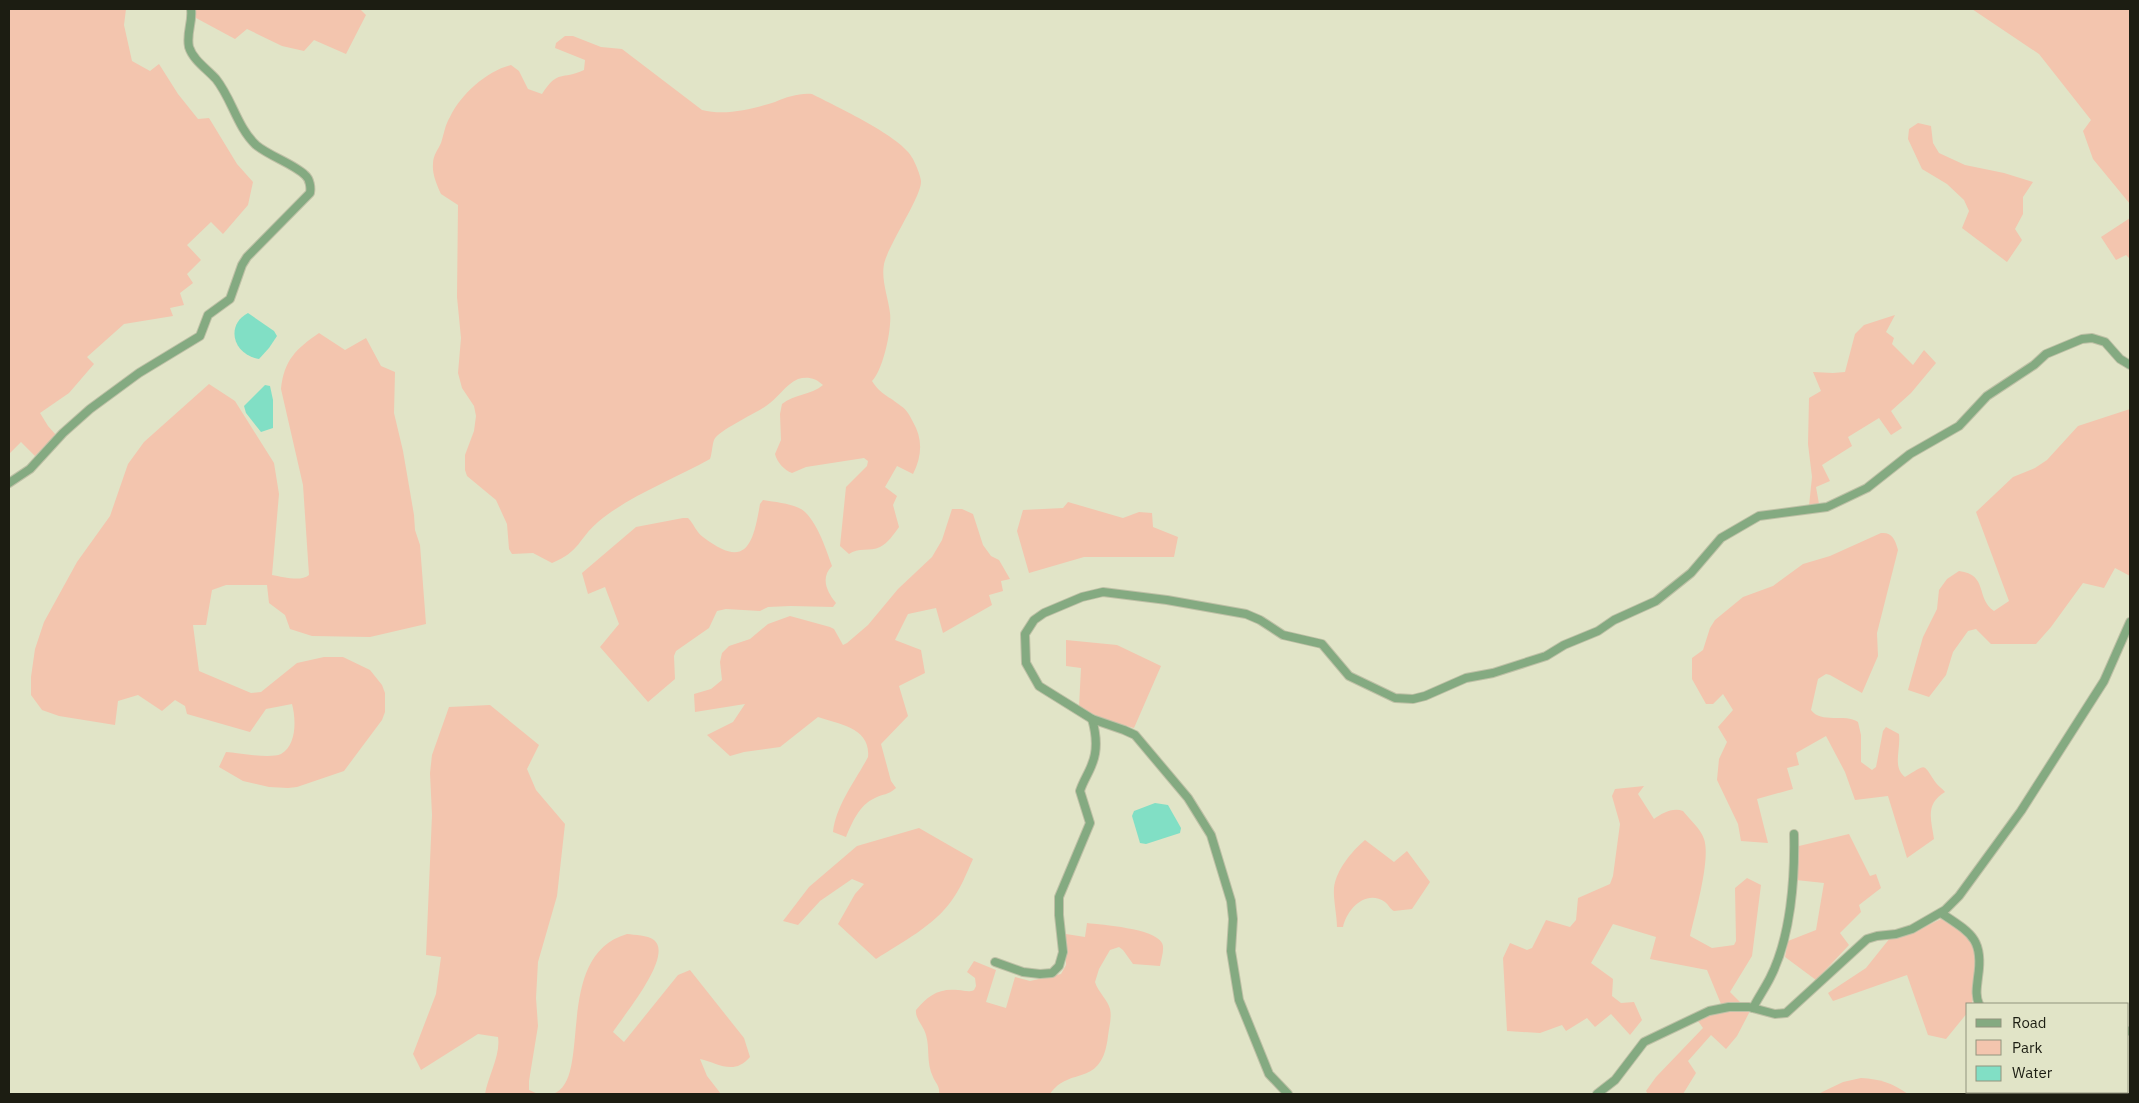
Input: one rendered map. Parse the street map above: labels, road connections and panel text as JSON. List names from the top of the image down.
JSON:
{
  "legend": ["Road", "Park", "Water"]
}
